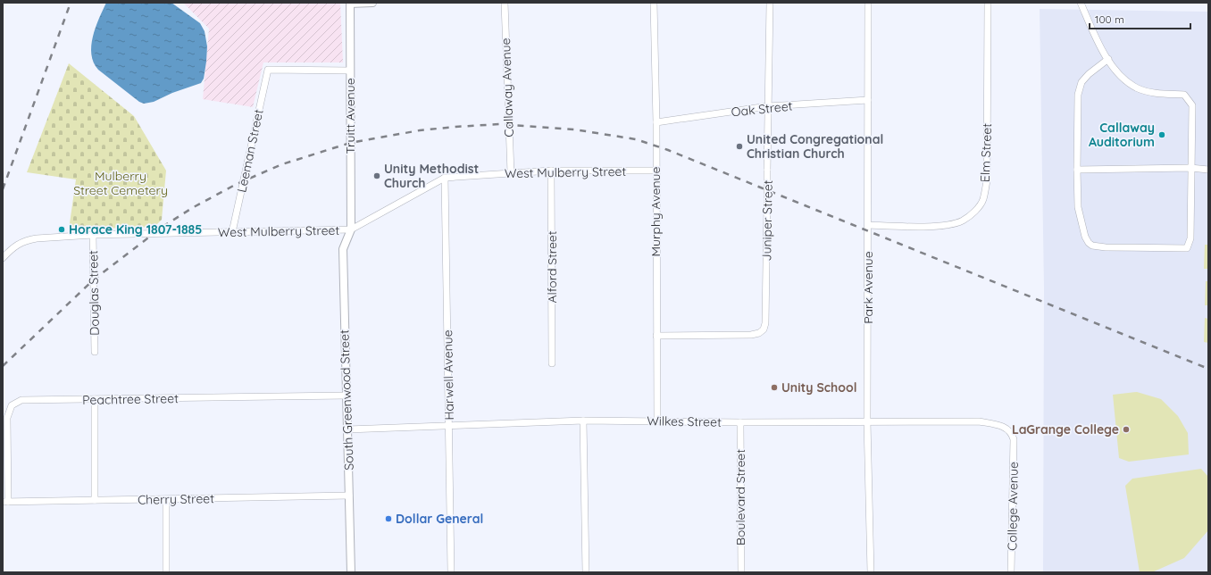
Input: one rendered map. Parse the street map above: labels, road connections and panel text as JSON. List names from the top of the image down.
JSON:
{
  "streets": {
    "street": [
      "Callaway Avenue",
      "Oak Street",
      "Truitt Avenue",
      "Leeman Street",
      "Elm Street",
      "West Mulberry Street",
      "Murphy Avenue",
      "Juniper Street",
      "Alford Street",
      "Park Avenue",
      "Douglas Street",
      "Harwell Avenue",
      "Peachtree Street",
      "South Greenwood Street",
      "Wilkes Street",
      "Boulevard Street",
      "Cherry Street",
      "College Avenue"
    ]
  },
  "crossings": [
    ["Callaway Avenue", "West Mulberry Street"],
    ["Oak Street", "Murphy Avenue"],
    ["Oak Street", "Juniper Street"],
    ["Oak Street", "Park Avenue"],
    ["Truitt Avenue", "Leeman Street"],
    ["Truitt Avenue", "West Mulberry Street"],
    ["Truitt Avenue", "South Greenwood Street"],
    ["Leeman Street", "West Mulberry Street"],
    ["Elm Street", "Park Avenue"],
    ["West Mulberry Street", "Murphy Avenue"],
    ["West Mulberry Street", "Alford Street"],
    ["West Mulberry Street", "Douglas Street"],
    ["West Mulberry Street", "Harwell Avenue"],
    ["West Mulberry Street", "South Greenwood Street"],
    ["Murphy Avenue", "Juniper Street"],
    ["Murphy Avenue", "Wilkes Street"],
    ["Park Avenue", "Wilkes Street"],
    ["Harwell Avenue", "Wilkes Street"],
    ["Peachtree Street", "South Greenwood Street"],
    ["Peachtree Street", "Cherry Street"],
    ["South Greenwood Street", "Wilkes Street"],
    ["South Greenwood Street", "Cherry Street"],
    ["Wilkes Street", "Boulevard Street"],
    ["Wilkes Street", "College Avenue"]
  ],
  "parks": ["Mulberry Street Cemetery"],
  "places": [
    "Callaway Auditorium",
    "United Congregational Christian Church",
    "Unity Methodist Church",
    "Horace King 1807-1885",
    "Unity School",
    "LaGrange College",
    "Dollar General"
  ],
  "scale_bar": "100 m"
}
